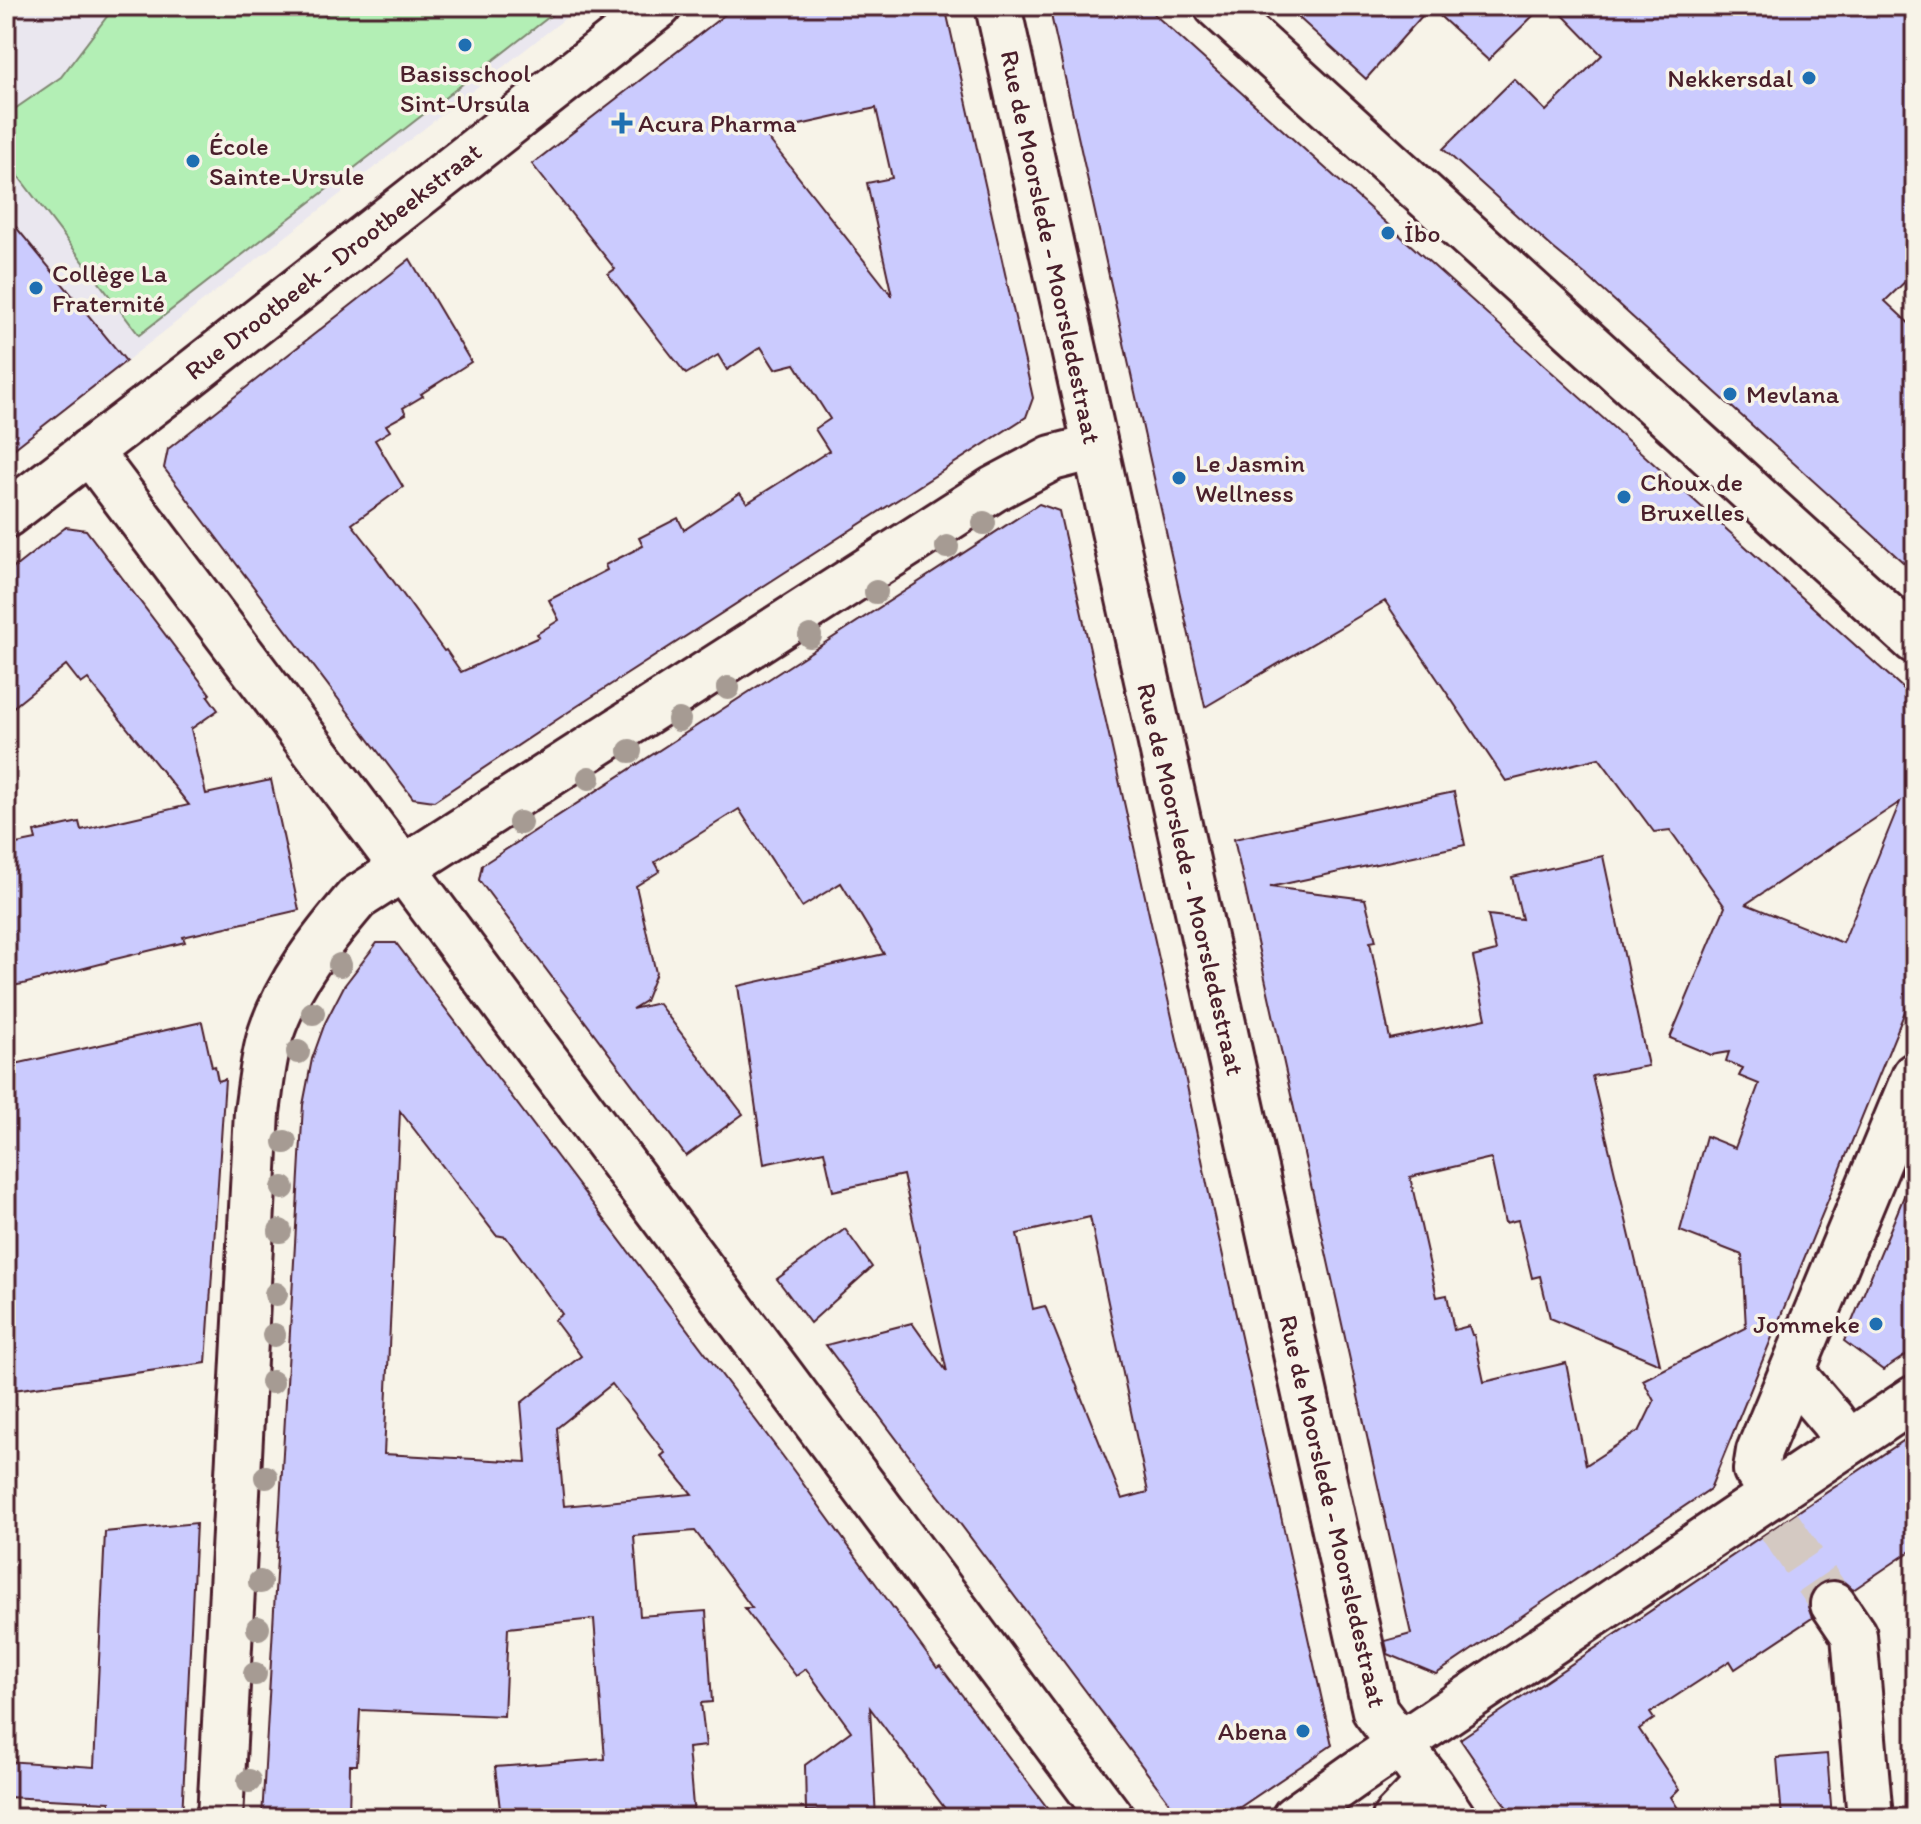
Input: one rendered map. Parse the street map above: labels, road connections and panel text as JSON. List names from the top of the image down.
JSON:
{
  "streets": {
    "street": ["Rue de Moorslede - Moorsledestraat", "Rue Drootbeek - Drootbeekstraat"]
  },
  "places": {
    "other": [
      "Basisschool Sint-Ursula",
      "Nekkersdal",
      "École Sainte-Ursule",
      "İbo",
      "Collège La Fraternité",
      "Mevlana",
      "Le Jasmin Wellness",
      "Choux de Bruxelles",
      "Jommeke",
      "Abena"
    ],
    "health": ["Acura Pharma"]
  }
}
